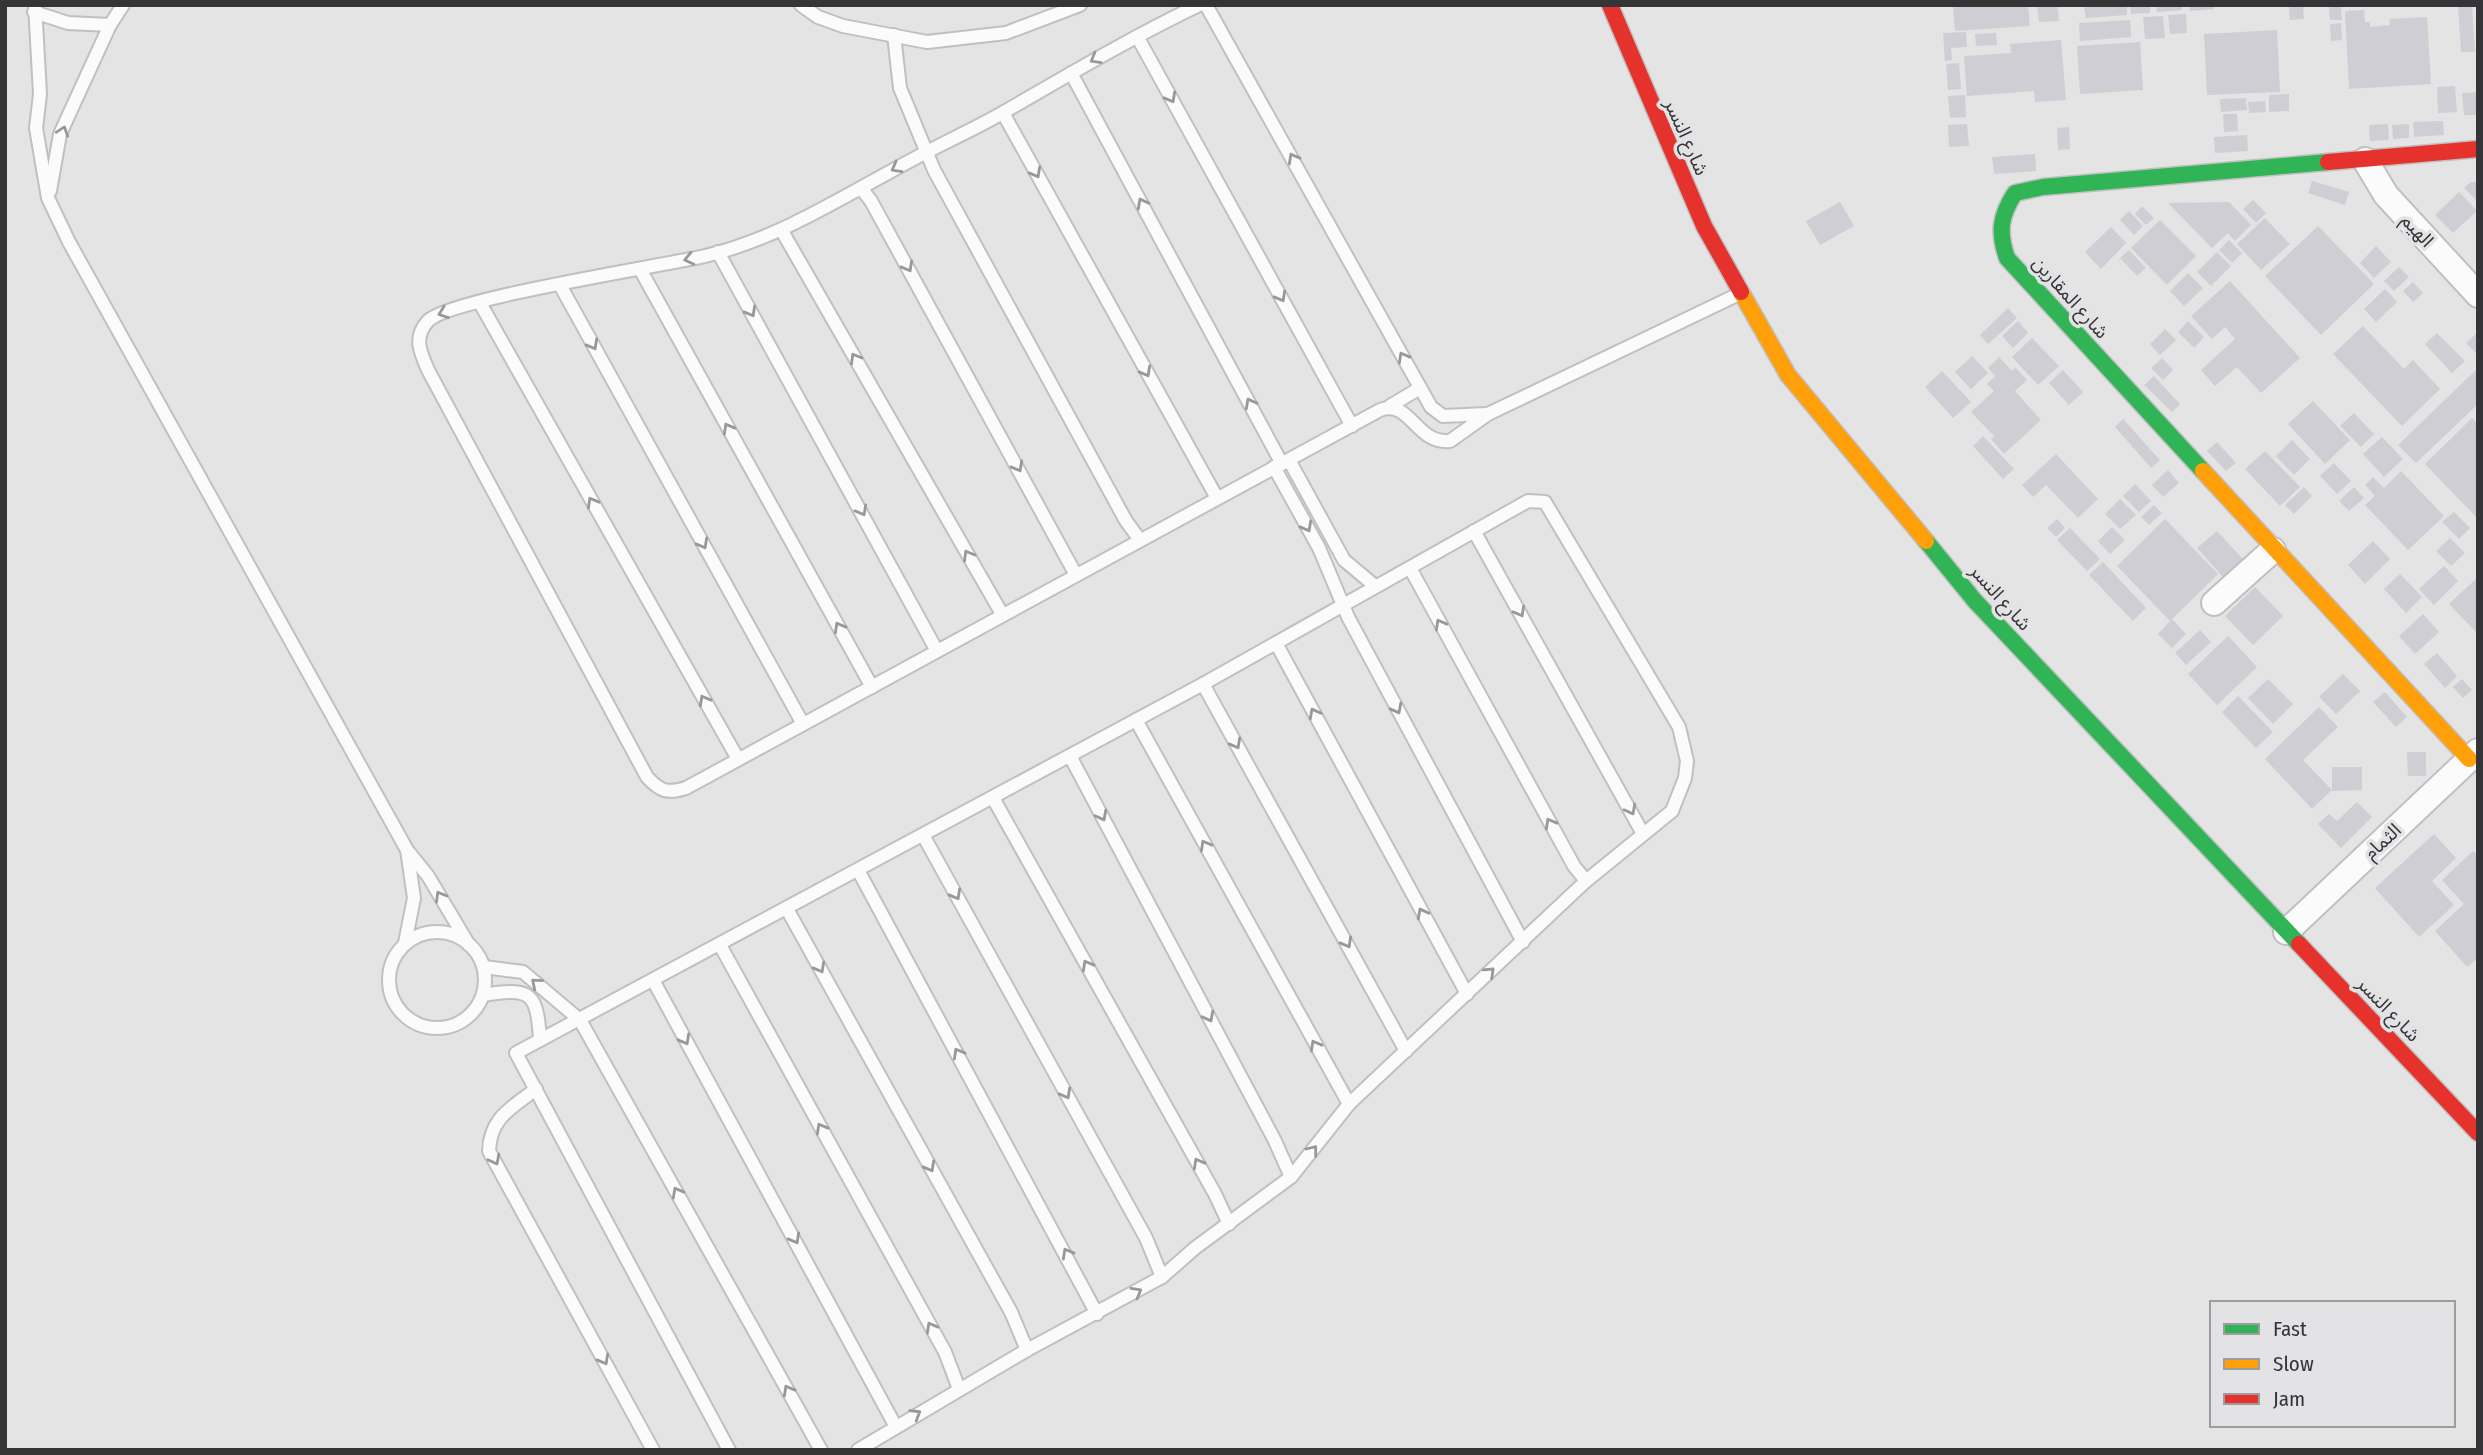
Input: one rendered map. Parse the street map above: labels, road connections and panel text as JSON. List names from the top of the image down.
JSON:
{
  "streets": {
    "street": [
      "شارع النسر",
      "الهيم",
      "شارع المقارين",
      "الثمام"
    ]
  },
  "crossings": [
    ["شارع النسر", "الثمام"],
    ["الهيم", "شارع المقارين"],
    ["شارع المقارين", "الثمام"]
  ],
  "legend": ["Fast", "Slow", "Jam"]
}
